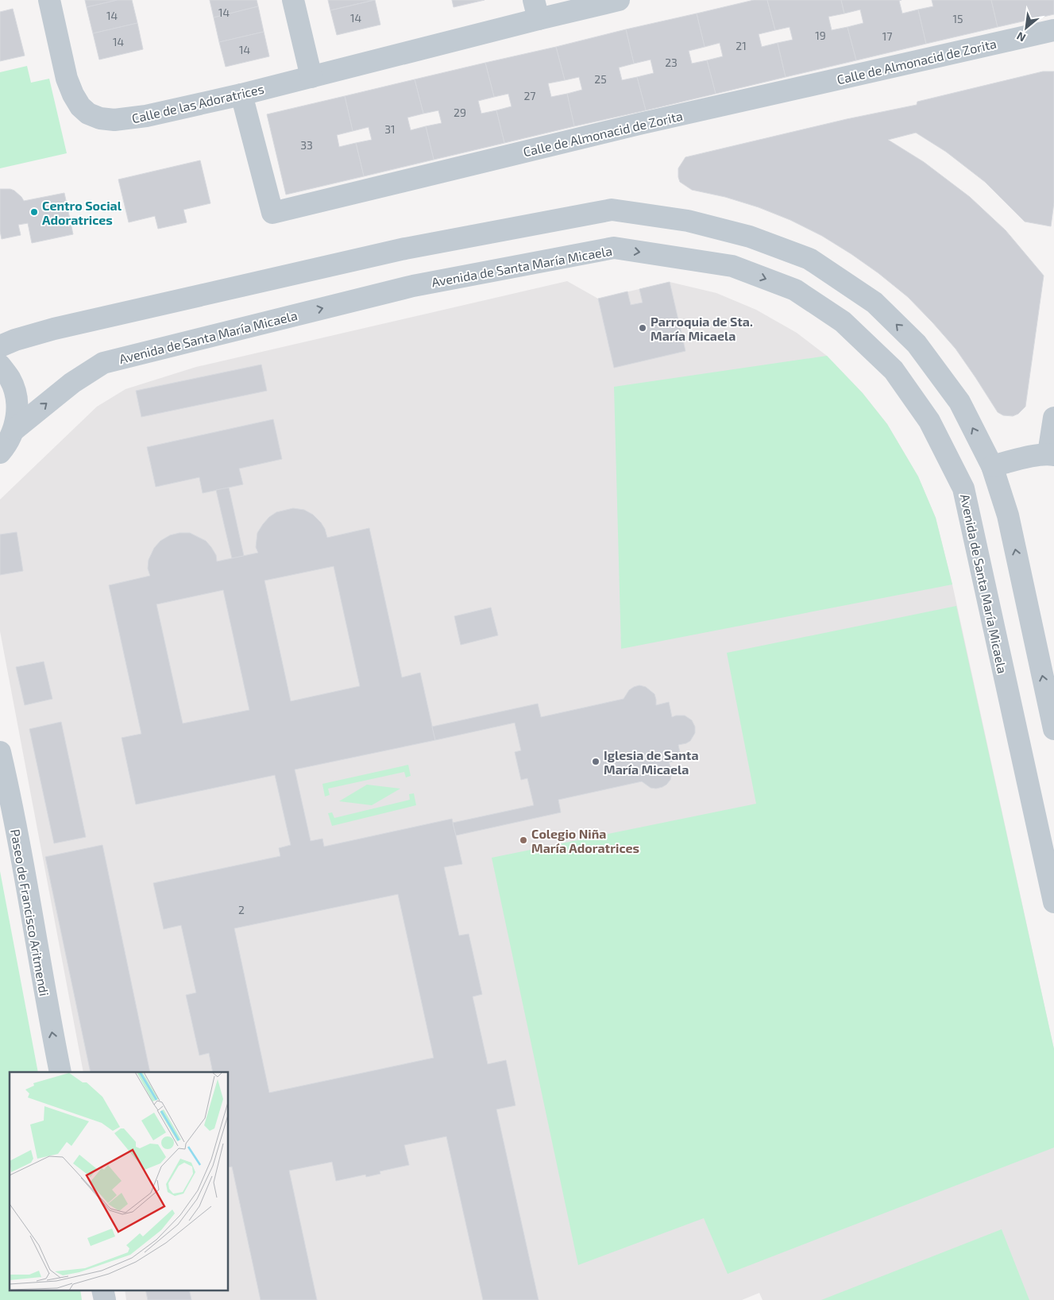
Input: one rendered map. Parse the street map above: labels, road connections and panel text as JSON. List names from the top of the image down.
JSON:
{
  "streets": {
    "street": [
      "Calle de Almonacid de Zorita",
      "Calle de las Adoratrices",
      "Avenida de Santa María Micaela",
      "Paseo de Francisco Aritmendi"
    ]
  },
  "crossings": [
    ["Calle de Almonacid de Zorita", "Calle de las Adoratrices"]
  ],
  "one_way": ["Paseo de Francisco Aritmendi"],
  "places": [
    "Centro Social Adoratrices",
    "Parroquia de Sta. María Micaela",
    "Iglesia de Santa María Micaela",
    "Colegio Niña María Adoratrices"
  ],
  "house_numbers": [
    "14",
    "14",
    "14",
    "15",
    "19",
    "17",
    "14",
    "21",
    "14",
    "23",
    "25",
    "27",
    "29",
    "31",
    "33",
    "2"
  ],
  "north": "bottom left"
}
